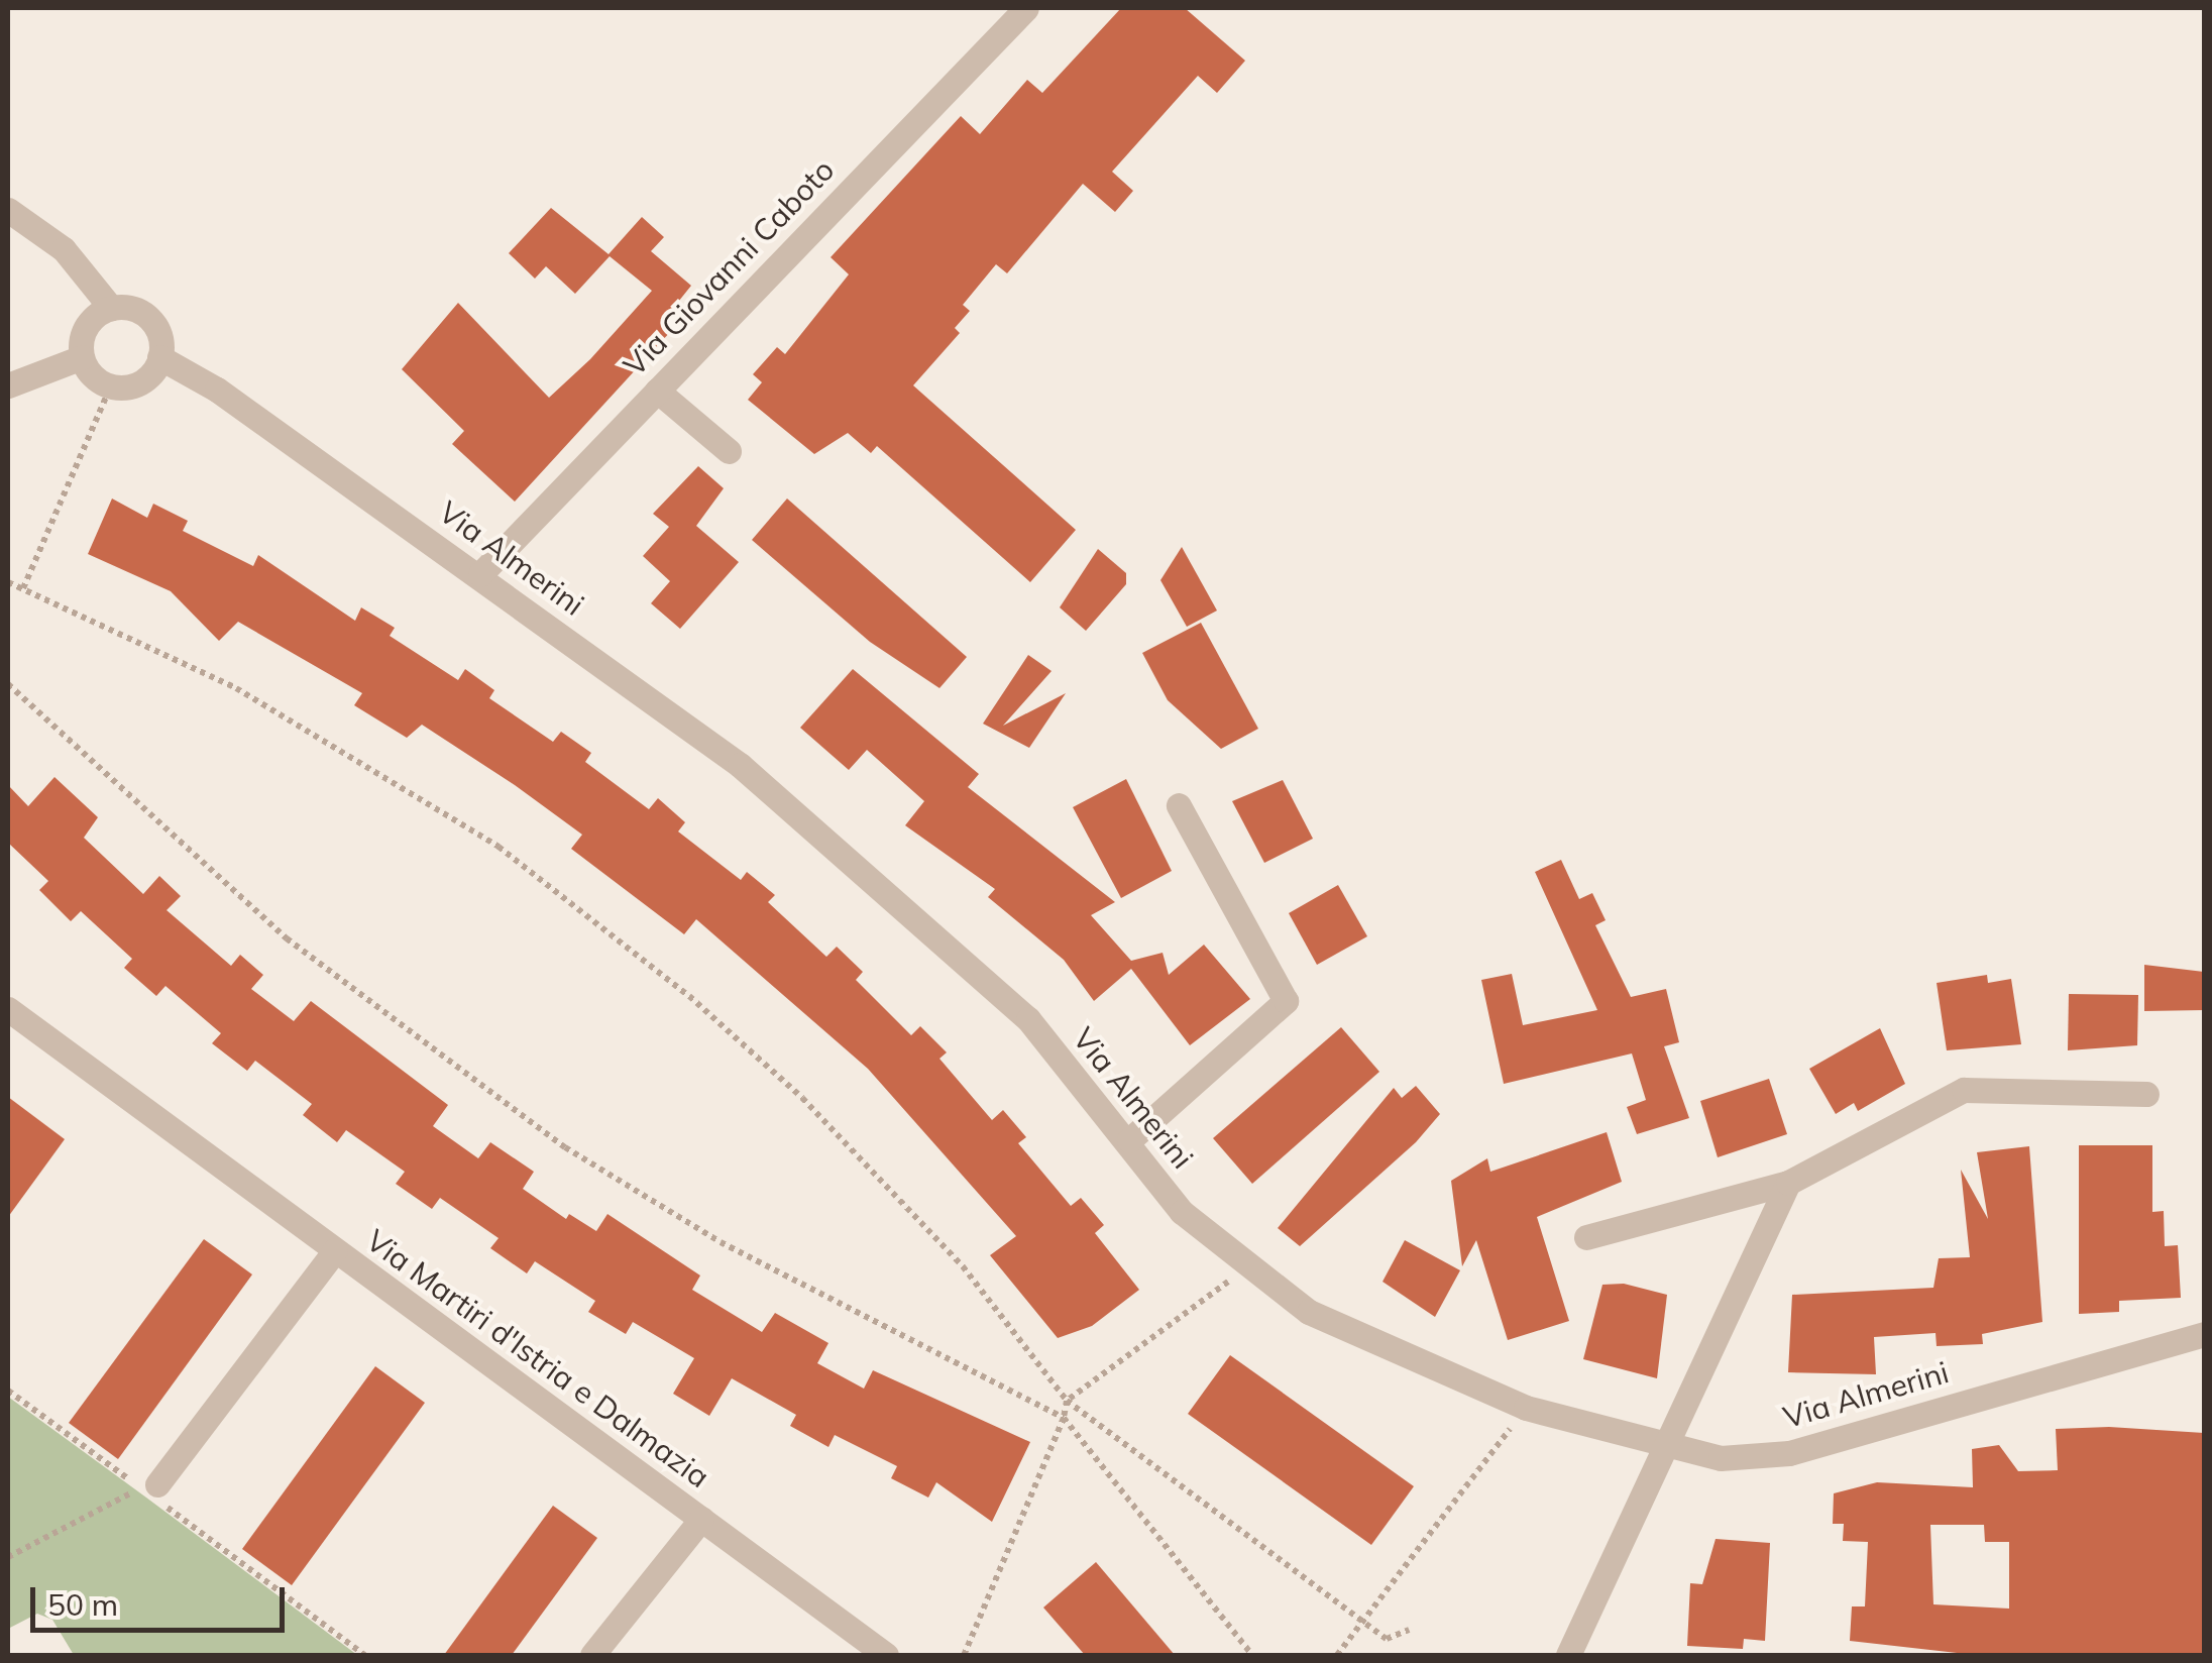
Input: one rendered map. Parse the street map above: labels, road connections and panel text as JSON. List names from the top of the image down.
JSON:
{
  "streets": {
    "street": ["Via Giovanni Caboto", "Via Almerini", "Via Martiri d'Istria e Dalmazia"]
  },
  "crossings": [
    ["Via Giovanni Caboto", "Via Almerini"]
  ],
  "scale_bar": "50 m"
}
